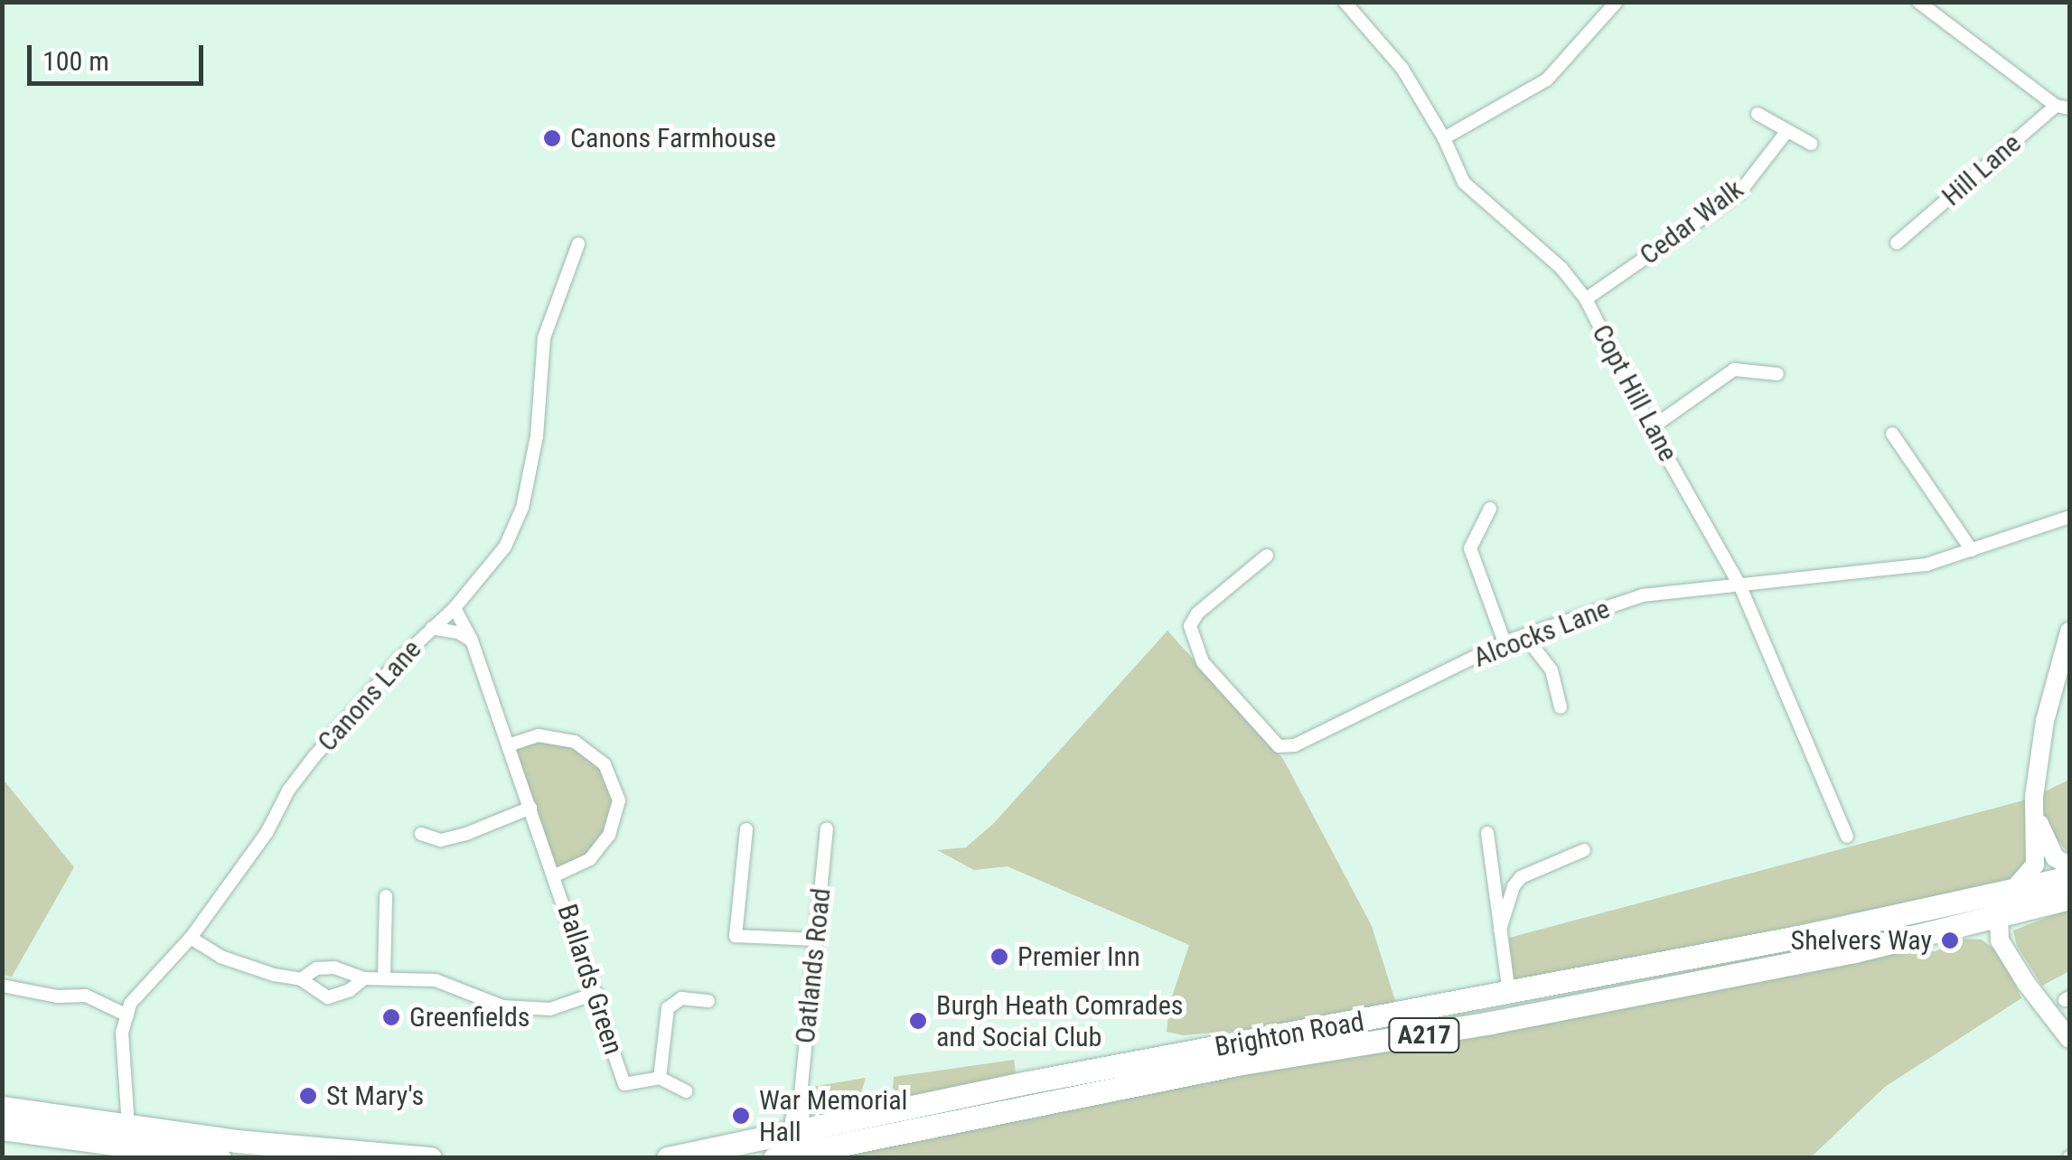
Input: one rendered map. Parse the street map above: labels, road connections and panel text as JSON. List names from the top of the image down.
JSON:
{
  "streets": {
    "highway": ["Brighton Road", "A217"],
    "street": [
      "Hill Lane",
      "Cedar Walk",
      "Copt Hill Lane",
      "Alcocks Lane",
      "Canons Lane",
      "Oatlands Road",
      "Ballards Green"
    ]
  },
  "crossings": [
    ["Cedar Walk", "Copt Hill Lane"],
    ["Copt Hill Lane", "Alcocks Lane"],
    ["Canons Lane", "Ballards Green"]
  ],
  "places": [
    "Canons Farmhouse",
    "Shelvers Way",
    "Premier Inn",
    "Greenfields",
    "Burgh Heath Comrades and Social Club",
    "St Mary's",
    "War Memorial Hall"
  ],
  "scale_bar": "100 m"
}
